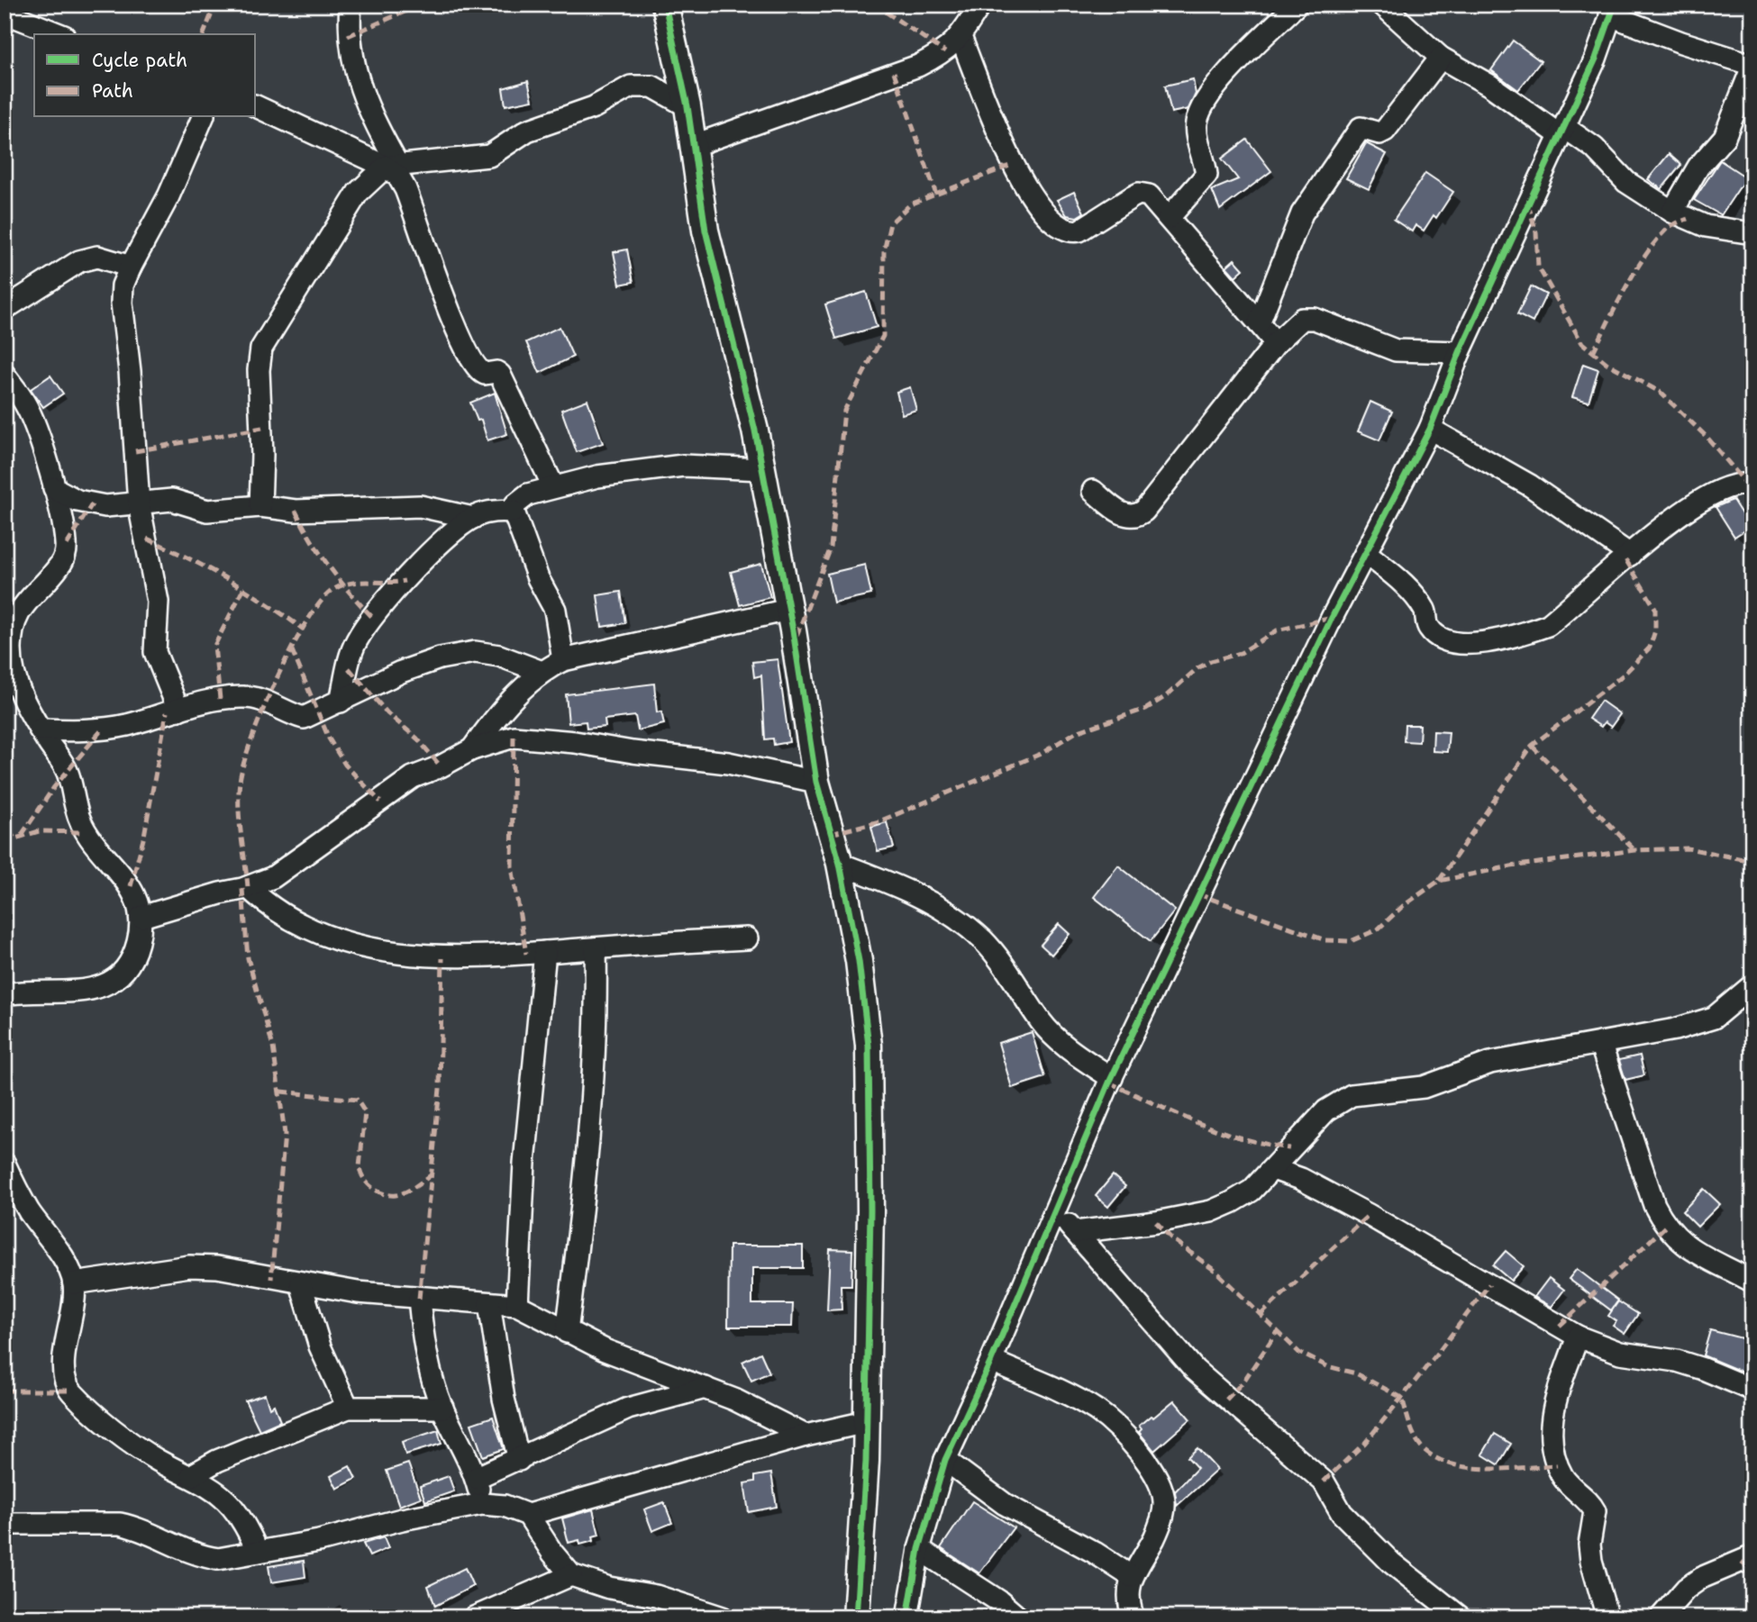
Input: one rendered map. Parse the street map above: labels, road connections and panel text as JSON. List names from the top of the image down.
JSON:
{
  "legend": ["Cycle path", "Path"]
}
